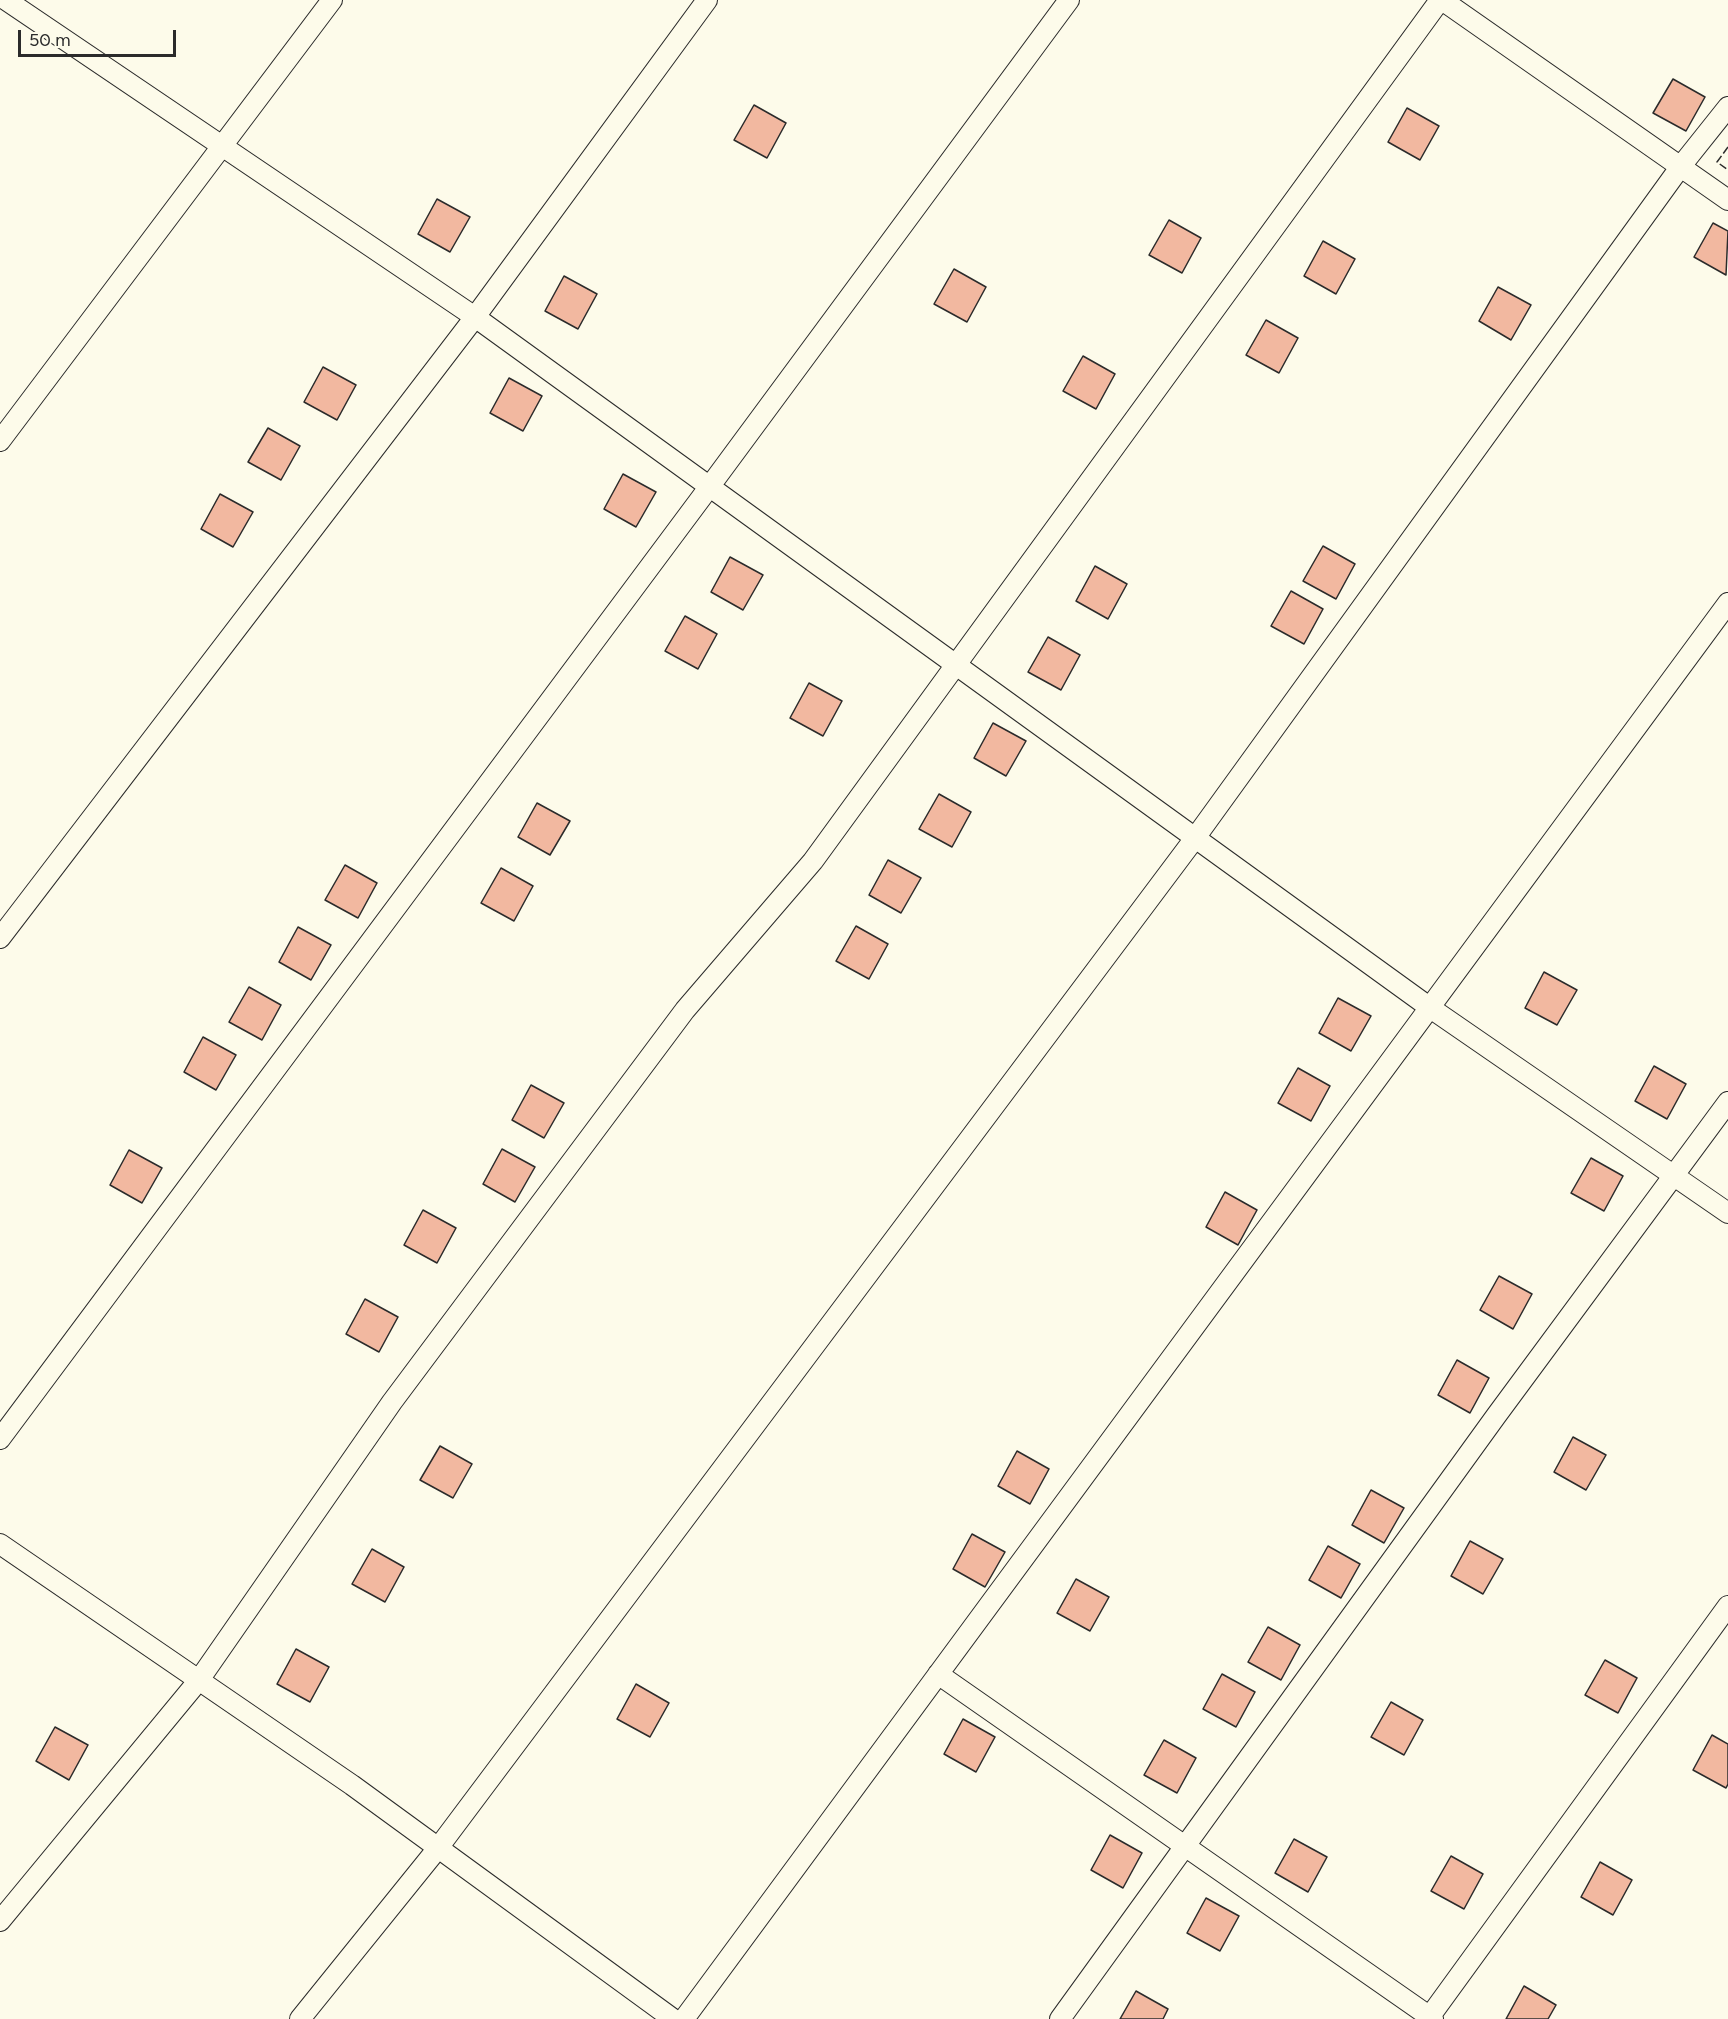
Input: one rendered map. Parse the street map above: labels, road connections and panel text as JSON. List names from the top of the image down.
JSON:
{
  "scale_bar": "50 m"
}
